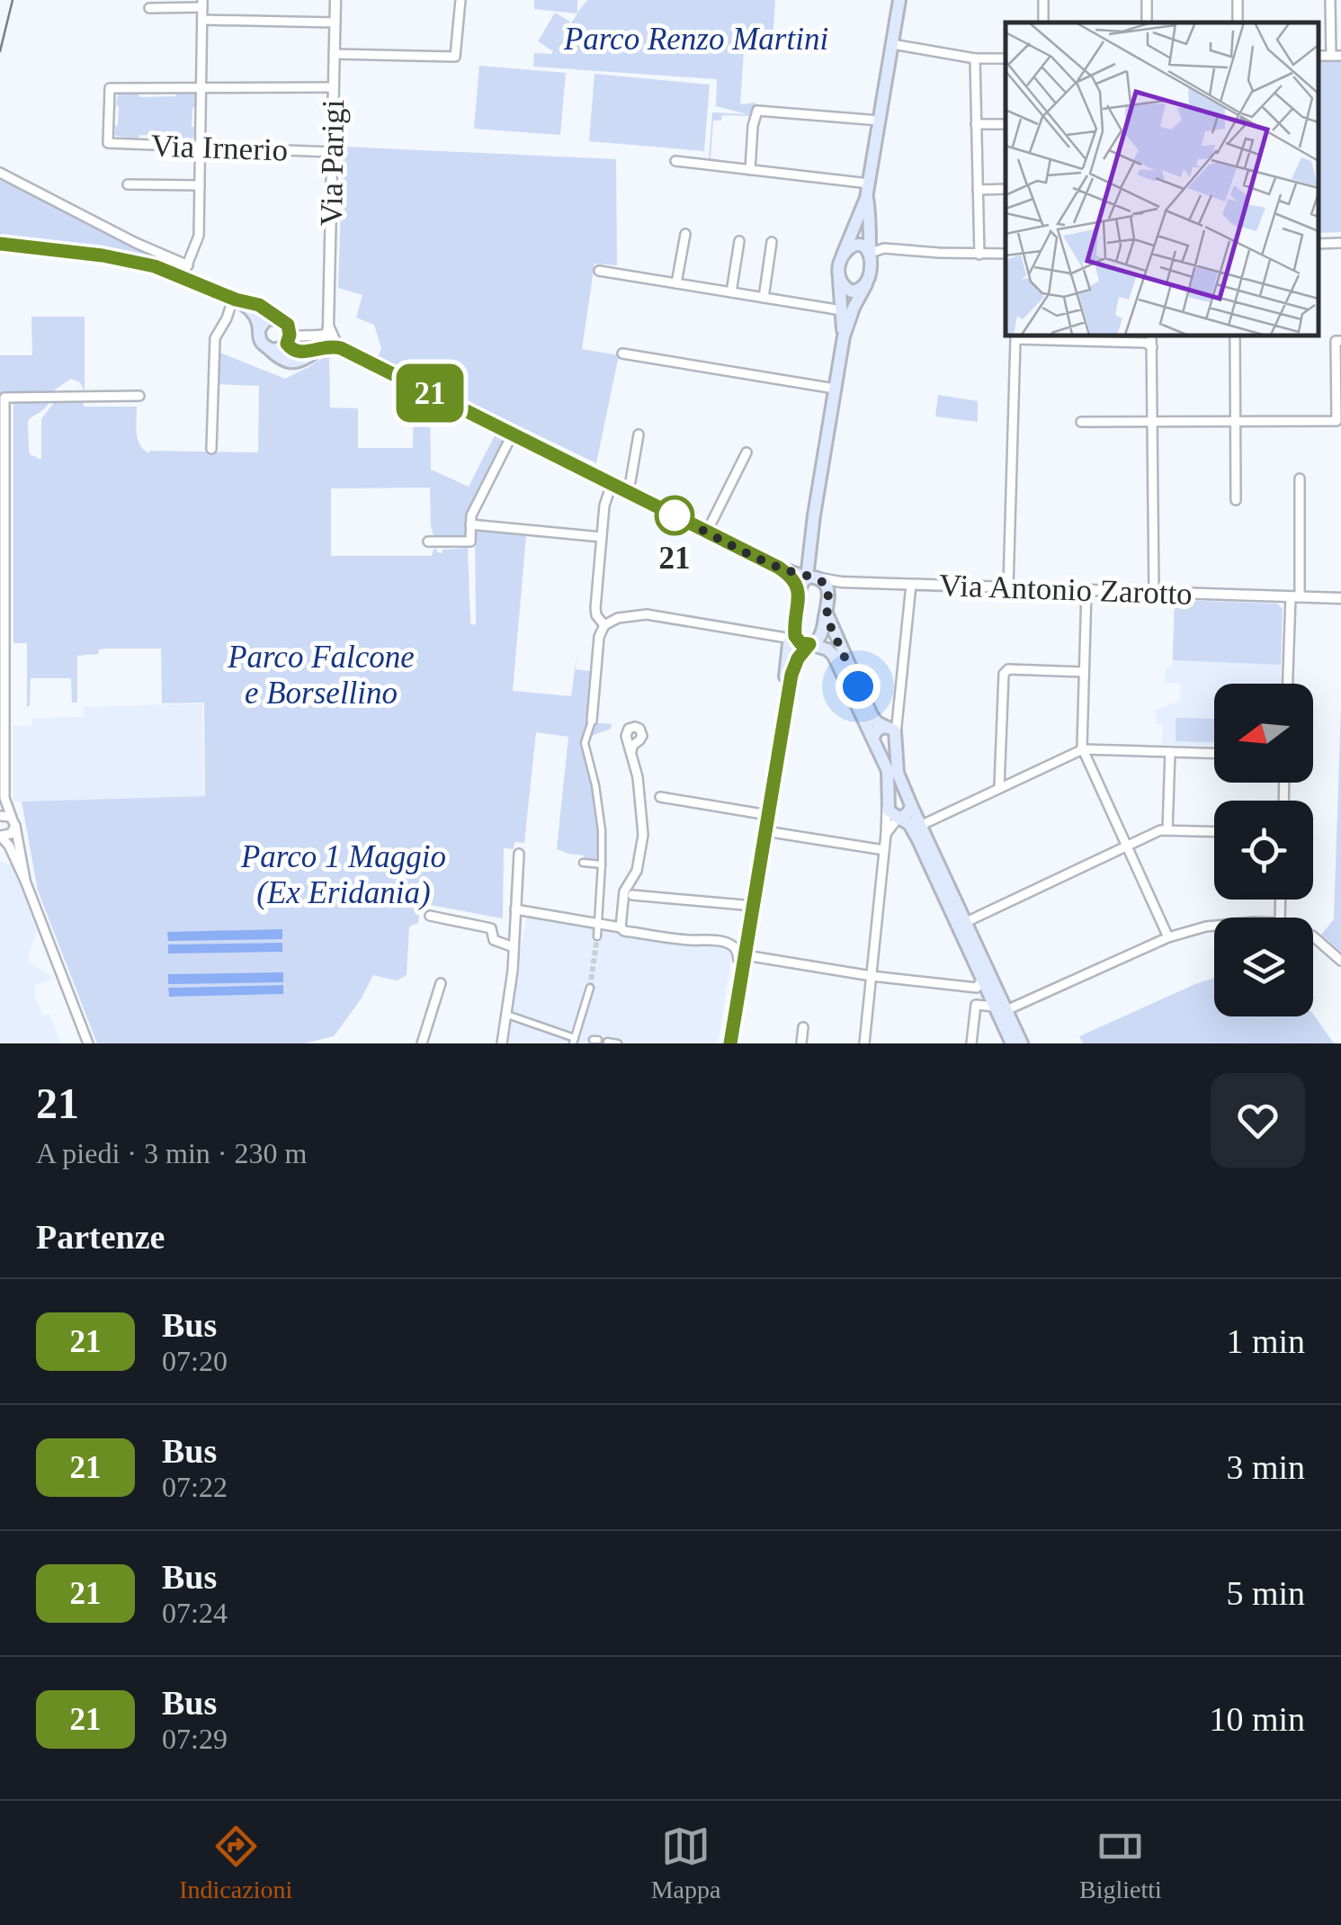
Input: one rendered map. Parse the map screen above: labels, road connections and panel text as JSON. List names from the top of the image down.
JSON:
{
  "streets": {
    "street": ["Via Irnerio", "Via Parigi", "Via Antonio Zarotto"]
  },
  "crossings": [
    ["Via Irnerio", "Via Parigi"]
  ],
  "parks": ["Parco Renzo Martini", "Parco Falcone e Borsellino", "Parco 1 Maggio (Ex Eridania)"],
  "places": ["21"],
  "lines": ["bus line 21"],
  "north": "left",
  "page": {
    "on_map": "21",
    "heading": [
      ["21", "A piedi · 3 min · 230 m"],
      "Partenze"
    ],
    "list": [
      {
        "mark": "21",
        "name": "Bus",
        "note": "07:20",
        "value": "1 min"
      },
      {
        "mark": "21",
        "name": "Bus",
        "note": "07:22",
        "value": "3 min"
      },
      {
        "mark": "21",
        "name": "Bus",
        "note": "07:24",
        "value": "5 min"
      },
      {
        "mark": "21",
        "name": "Bus",
        "note": "07:29",
        "value": "10 min"
      }
    ],
    "tabs": ["Indicazioni", "Mappa", "Biglietti"]
  }
}
